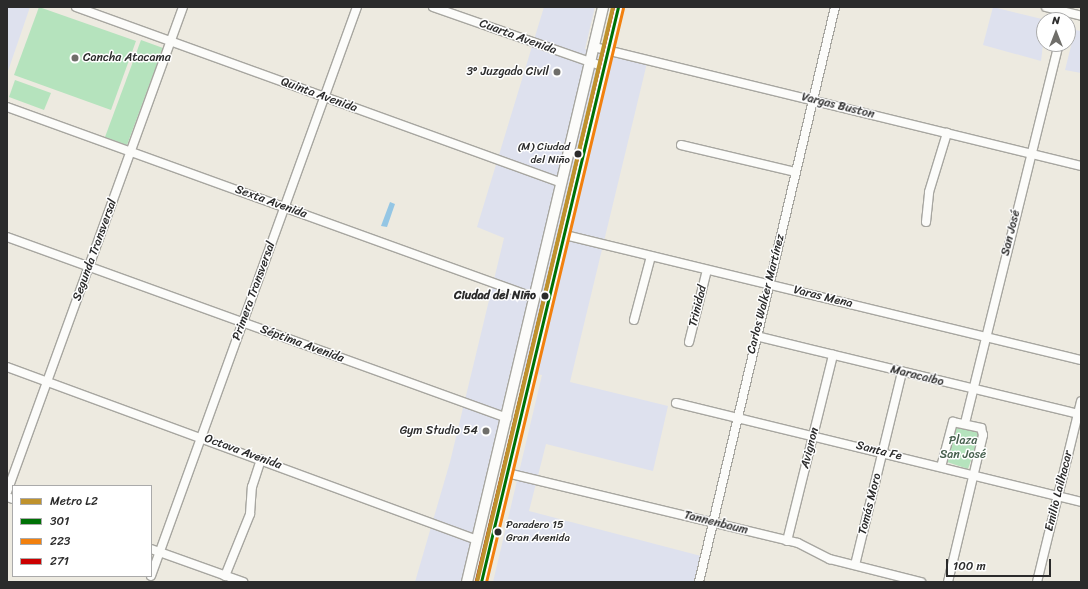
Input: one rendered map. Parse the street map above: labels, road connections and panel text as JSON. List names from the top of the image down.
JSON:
{
  "streets": {
    "street": [
      "Cuarta Avenida",
      "Quinta Avenida",
      "Vargas Buston",
      "Sexta Avenida",
      "San José",
      "Segunda Transversal",
      "Primera Transversal",
      "Carlos Walker Martínez",
      "Varas Mena",
      "Trinidad",
      "Séptima Avenida",
      "Maracaibo",
      "Avignon",
      "Santa Fe",
      "Octava Avenida",
      "Emilio Lailhacar",
      "Tomás Moro",
      "Tannenbaum"
    ]
  },
  "crossings": [
    ["Quinta Avenida", "Segunda Transversal"],
    ["Quinta Avenida", "Primera Transversal"],
    ["Vargas Buston", "San José"],
    ["Vargas Buston", "Carlos Walker Martínez"],
    ["Sexta Avenida", "Segunda Transversal"],
    ["Sexta Avenida", "Primera Transversal"],
    ["San José", "Varas Mena"],
    ["San José", "Maracaibo"],
    ["Segunda Transversal", "Séptima Avenida"],
    ["Segunda Transversal", "Octava Avenida"],
    ["Primera Transversal", "Séptima Avenida"],
    ["Primera Transversal", "Octava Avenida"],
    ["Carlos Walker Martínez", "Varas Mena"],
    ["Carlos Walker Martínez", "Maracaibo"],
    ["Carlos Walker Martínez", "Santa Fe"],
    ["Carlos Walker Martínez", "Tannenbaum"],
    ["Varas Mena", "Trinidad"],
    ["Maracaibo", "Avignon"],
    ["Maracaibo", "Emilio Lailhacar"],
    ["Maracaibo", "Tomás Moro"],
    ["Avignon", "Santa Fe"],
    ["Avignon", "Tannenbaum"],
    ["Santa Fe", "Emilio Lailhacar"],
    ["Santa Fe", "Tomás Moro"],
    ["Tomás Moro", "Tannenbaum"]
  ],
  "parks": ["Plaza San José"],
  "places": [
    "Cancha Atacama",
    "3º Juzgado Civil",
    "(M) Ciudad del Niño",
    "Ciudad del Niño",
    "Gym Studio 54",
    "Paradero 15 Gran Avenida"
  ],
  "lines": [
    "metro line L2",
    "transit line 301",
    "transit line 271",
    "transit line 223"
  ],
  "legend": [
    "Metro L2",
    "301",
    "223",
    "271"
  ],
  "scale_bar": "100 m",
  "north": "top"
}
